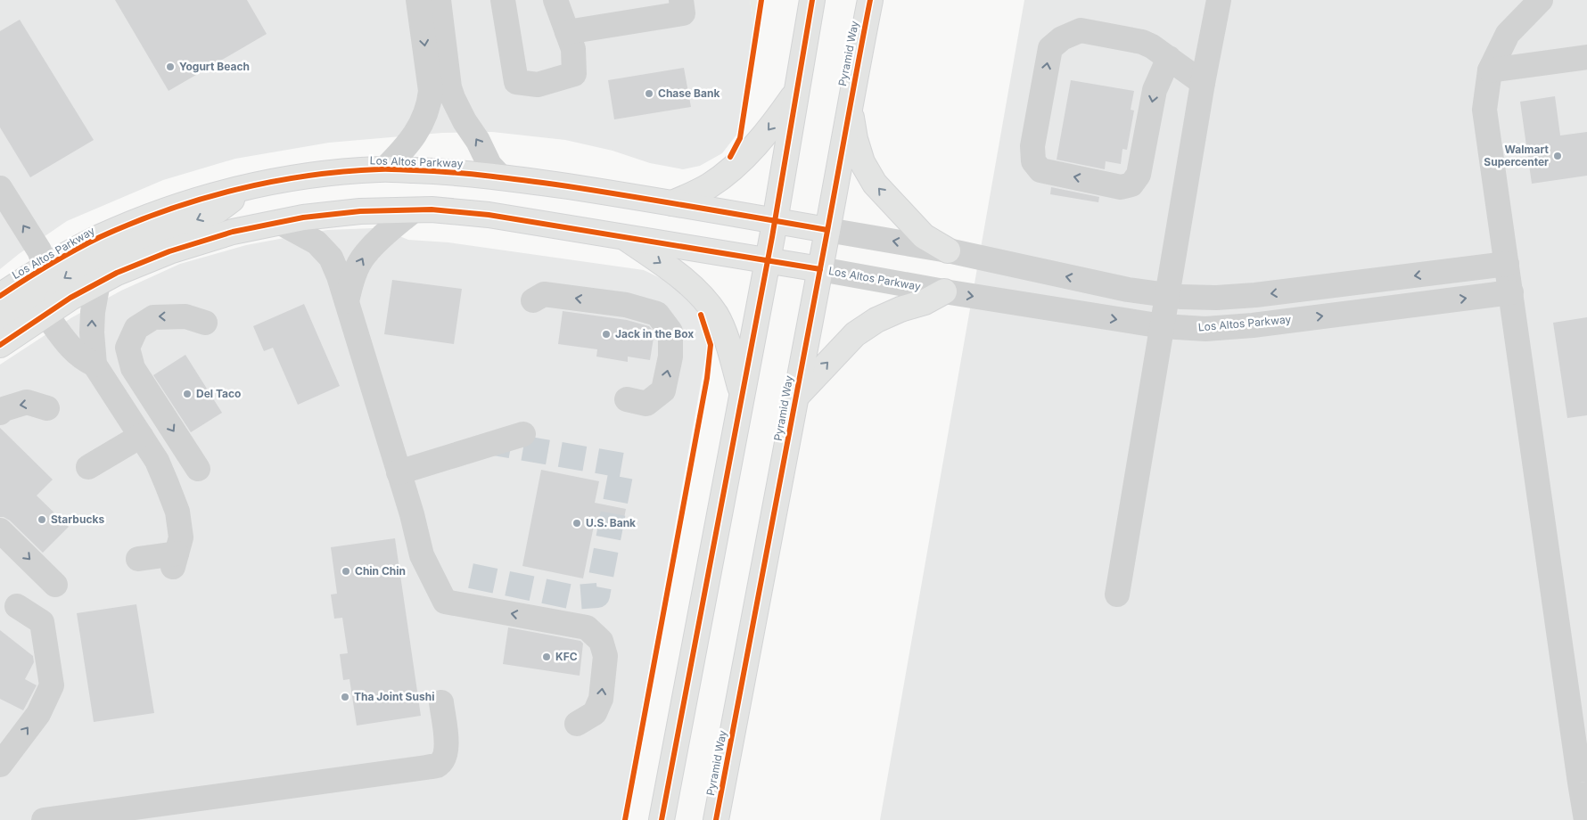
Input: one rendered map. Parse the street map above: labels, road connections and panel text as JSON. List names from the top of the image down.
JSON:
{
  "streets": {
    "main road": ["Pyramid Way", "Los Altos Parkway"]
  },
  "crossings": [
    ["Pyramid Way", "Los Altos Parkway"]
  ],
  "places": [
    "Yogurt Beach",
    "Chase Bank",
    "Walmart Supercenter",
    "Jack in the Box",
    "Del Taco",
    "Starbucks",
    "U.S. Bank",
    "Chin Chin",
    "KFC",
    "Tha Joint Sushi"
  ]
}
